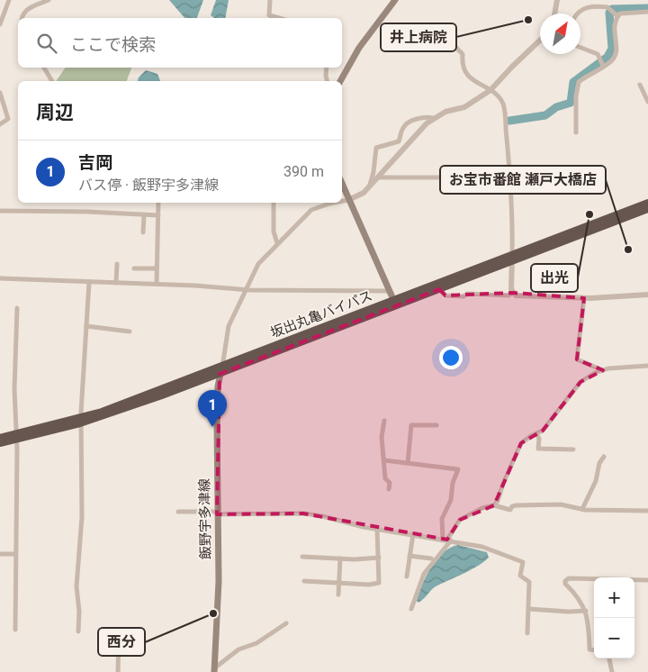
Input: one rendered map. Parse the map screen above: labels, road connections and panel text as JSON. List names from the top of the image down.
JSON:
{
  "streets": {
    "highway": ["坂出丸亀バイパス"],
    "main road": ["飯野宇多津線"]
  },
  "crossings": [
    ["坂出丸亀バイパス", "飯野宇多津線"]
  ],
  "places": [
    "井上病院",
    "出光",
    "お宝市番館 瀬戸大橋店",
    "西分"
  ],
  "north": "top right",
  "page": {
    "search": "ここで検索",
    "heading": "周辺",
    "list": [
      {
        "mark": "1",
        "name": "吉岡",
        "note": "バス停 · 飯野宇多津線",
        "value": "390 m"
      }
    ],
    "pins": "1",
    "map_buttons": ["+", "−"]
  }
}
